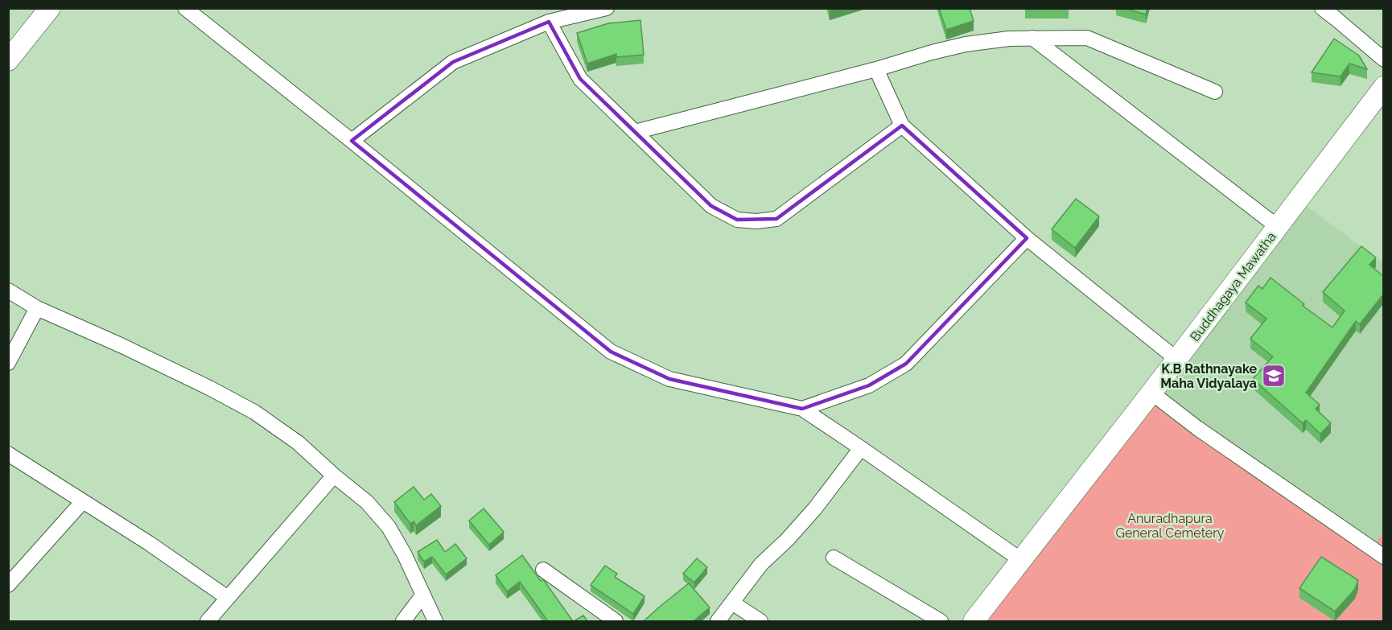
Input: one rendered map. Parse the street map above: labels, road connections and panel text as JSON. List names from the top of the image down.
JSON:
{
  "streets": {
    "main road": ["Buddhagaya Mawatha"]
  },
  "parks": ["Anuradhapura General Cemetery"],
  "places": {
    "school or university": ["K.B Rathnayake Maha Vidyalaya"]
  }
}
